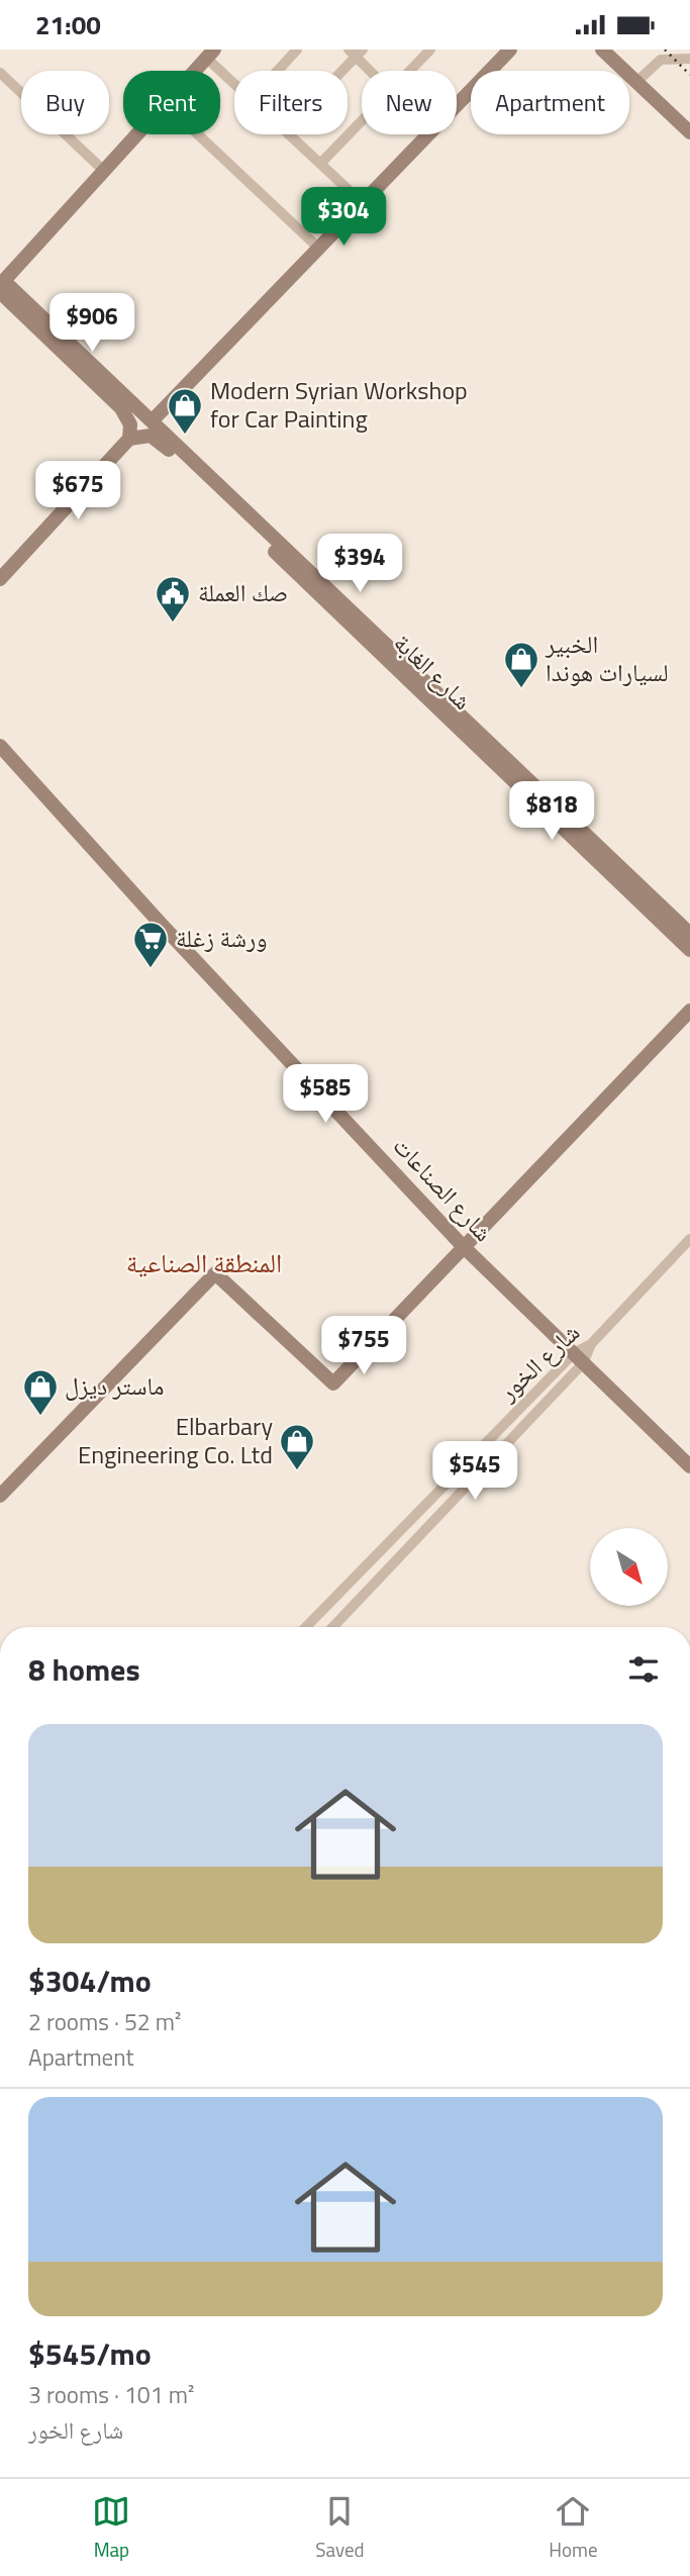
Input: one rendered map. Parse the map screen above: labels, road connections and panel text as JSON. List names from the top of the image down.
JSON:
{
  "streets": {
    "street": ["شارع الغابة", "شارع الصناعات", "شارع الخور"]
  },
  "crossings": [
    ["شارع الصناعات", "شارع الخور"]
  ],
  "districts": ["المنطقة الصناعية"],
  "places": {
    "shop": [
      "Modern Syrian Workshop for Car Painting",
      "الخبير لسيارات هوندا",
      "ماستر ديزل",
      "Elbarbary Engineering Co. Ltd"
    ],
    "public building": ["صك العملة"],
    "supermarket": ["ورشة زغلة"]
  },
  "north": "bottom right",
  "page": {
    "status": "21:00",
    "chip": [
      "Buy",
      "Rent",
      "Filters",
      "New",
      "Apartment"
    ],
    "price": [
      "$304",
      "$906",
      "$675",
      "$394",
      "$818",
      "$585",
      "$755",
      "$545"
    ],
    "heading": "8 homes",
    "list": [
      {
        "name": "$304/mo",
        "note": "2 rooms · 52 m² · Apartment"
      },
      {
        "name": "$545/mo",
        "note": "3 rooms · 101 m² · شارع الخور"
      }
    ],
    "tabs": ["Map", "Saved", "Home"]
  }
}
